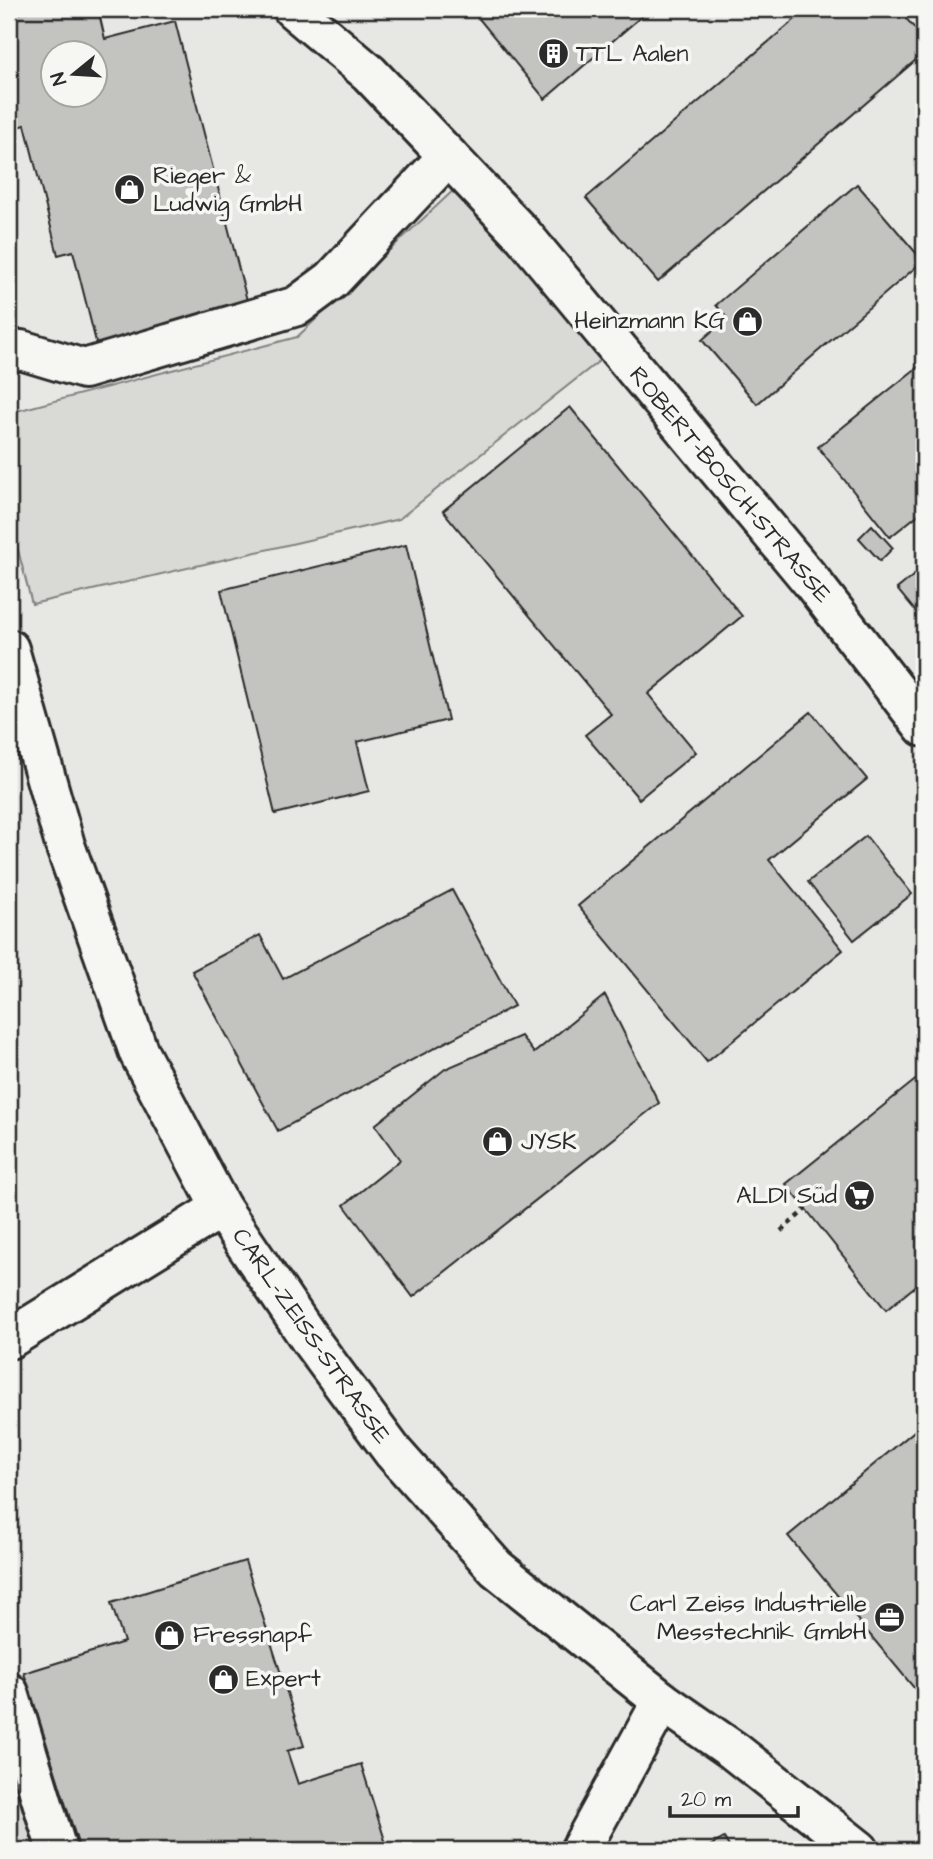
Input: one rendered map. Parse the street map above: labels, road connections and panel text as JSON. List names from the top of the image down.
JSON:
{
  "streets": {
    "street": ["ROBERT-BOSCH-STRASSE", "CARL-ZEISS-STRASSE"]
  },
  "places": {
    "building": ["TTL Aalen"],
    "shop": [
      "Rieger & Ludwig GmbH",
      "Heinzmann KG",
      "JYSK",
      "Fressnapf",
      "Expert"
    ],
    "supermarket": ["ALDI Süd"],
    "office": ["Carl Zeiss Industrielle Messtechnik GmbH"]
  },
  "scale_bar": "20 m",
  "north": "left"
}
